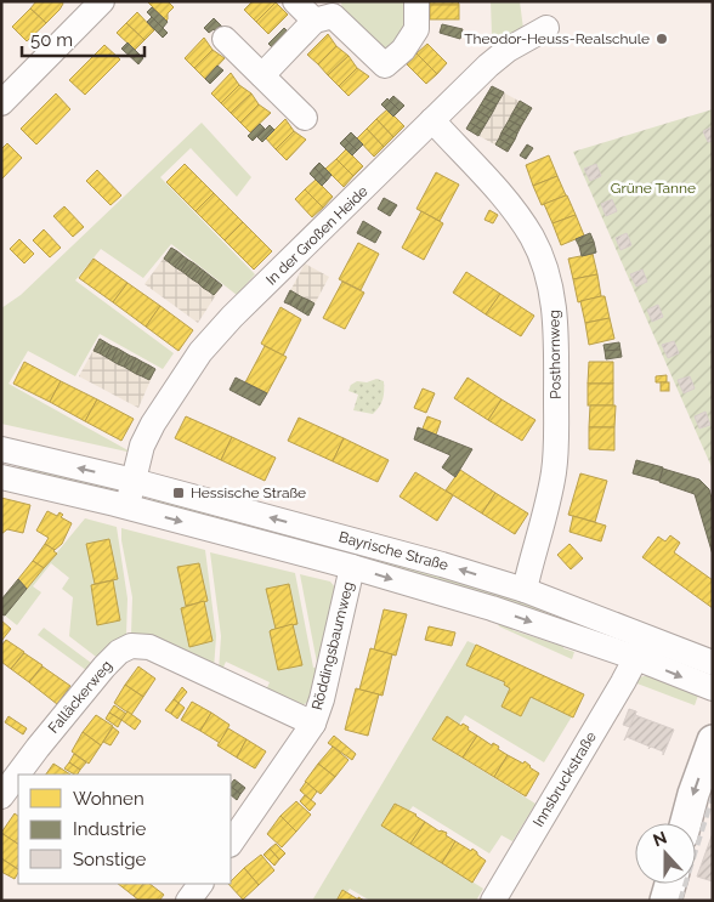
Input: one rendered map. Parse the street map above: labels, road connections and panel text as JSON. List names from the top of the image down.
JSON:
{
  "streets": {
    "street": [
      "In der Großen Heide",
      "Posthornweg",
      "Bayrische Straße",
      "Röddingsbaumweg",
      "Falläckerweg",
      "Innsbruckstraße"
    ]
  },
  "crossings": [
    ["In der Großen Heide", "Posthornweg"],
    ["In der Großen Heide", "Bayrische Straße"],
    ["Posthornweg", "Bayrische Straße"],
    ["Bayrische Straße", "Röddingsbaumweg"],
    ["Bayrische Straße", "Innsbruckstraße"],
    ["Röddingsbaumweg", "Falläckerweg"]
  ],
  "parks": ["Grüne Tanne"],
  "places": {
    "other": ["Theodor-Heuss-Realschule"],
    "transit": ["Hessische Straße"]
  },
  "legend": ["Wohnen", "Industrie", "Sonstige"],
  "scale_bar": "50 m",
  "north": "top"
}
